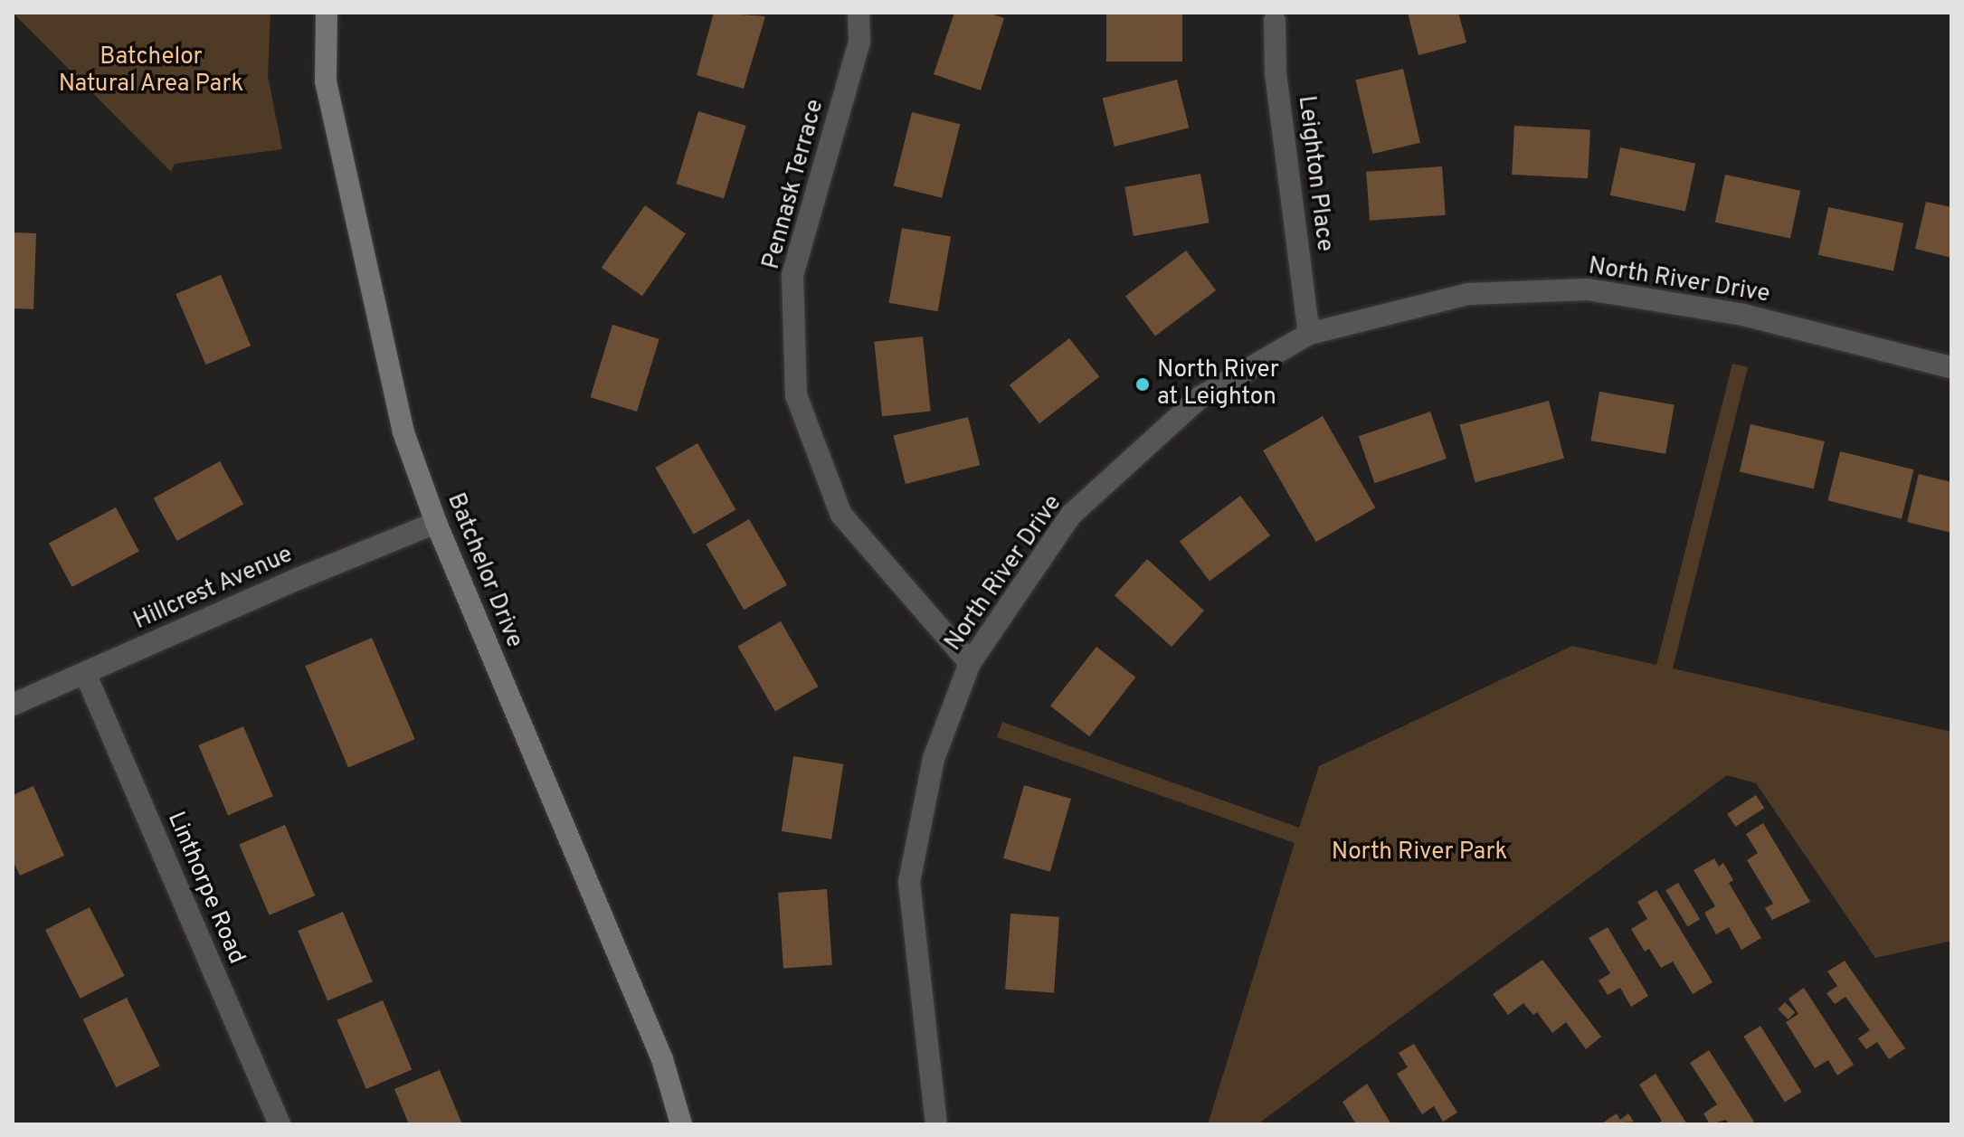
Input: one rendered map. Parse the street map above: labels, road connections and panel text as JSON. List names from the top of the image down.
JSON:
{
  "streets": {
    "street": [
      "Leighton Place",
      "Pennask Terrace",
      "North River Drive",
      "Batchelor Drive",
      "Hillcrest Avenue",
      "Linthorpe Road"
    ]
  },
  "crossings": [
    ["Leighton Place", "North River Drive"],
    ["Pennask Terrace", "North River Drive"],
    ["Batchelor Drive", "Hillcrest Avenue"],
    ["Hillcrest Avenue", "Linthorpe Road"]
  ],
  "parks": ["Batchelor Natural Area Park", "North River Park"],
  "places": ["North River at Leighton"]
}
